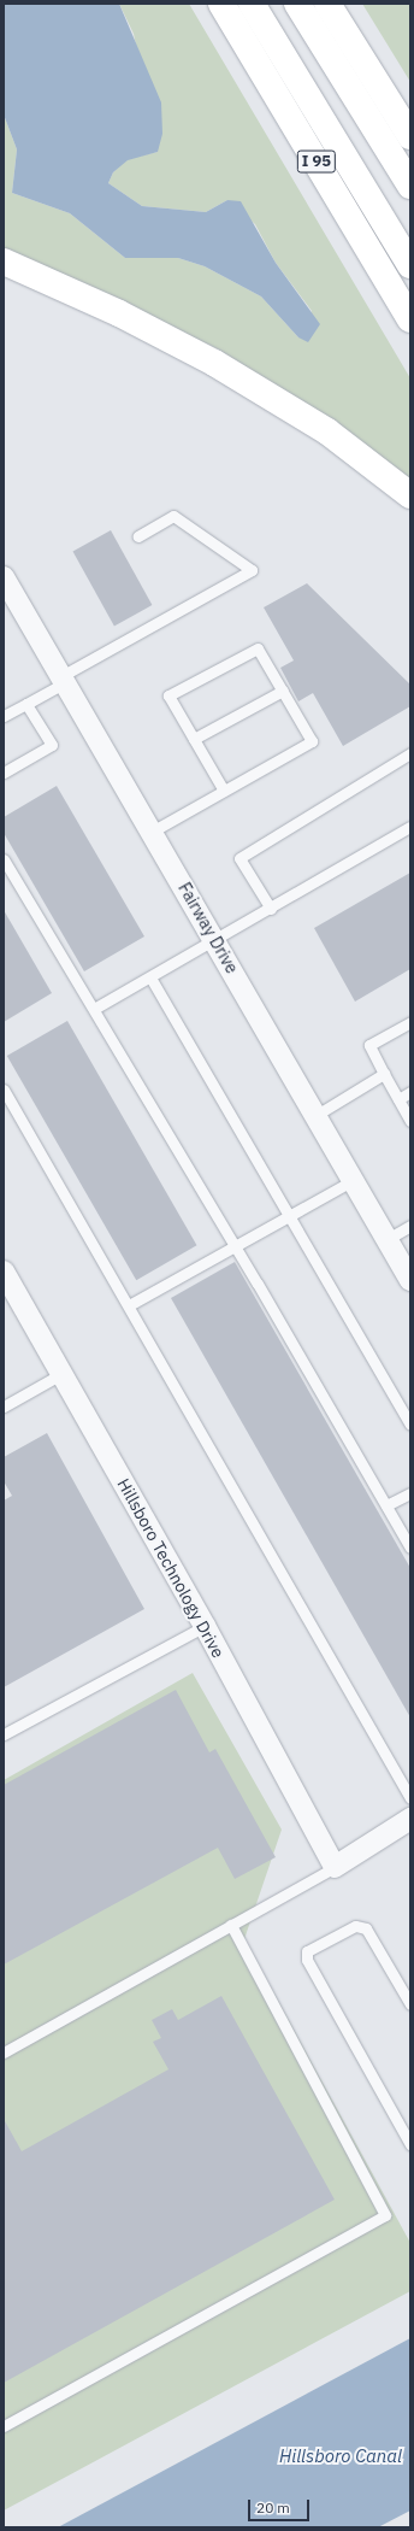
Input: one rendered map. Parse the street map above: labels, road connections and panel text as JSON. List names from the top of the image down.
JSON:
{
  "streets": {
    "highway": ["I 95"],
    "street": ["Fairway Drive", "Hillsboro Technology Drive"]
  },
  "water": ["Hillsboro Canal"],
  "scale_bar": "20 m"
}
